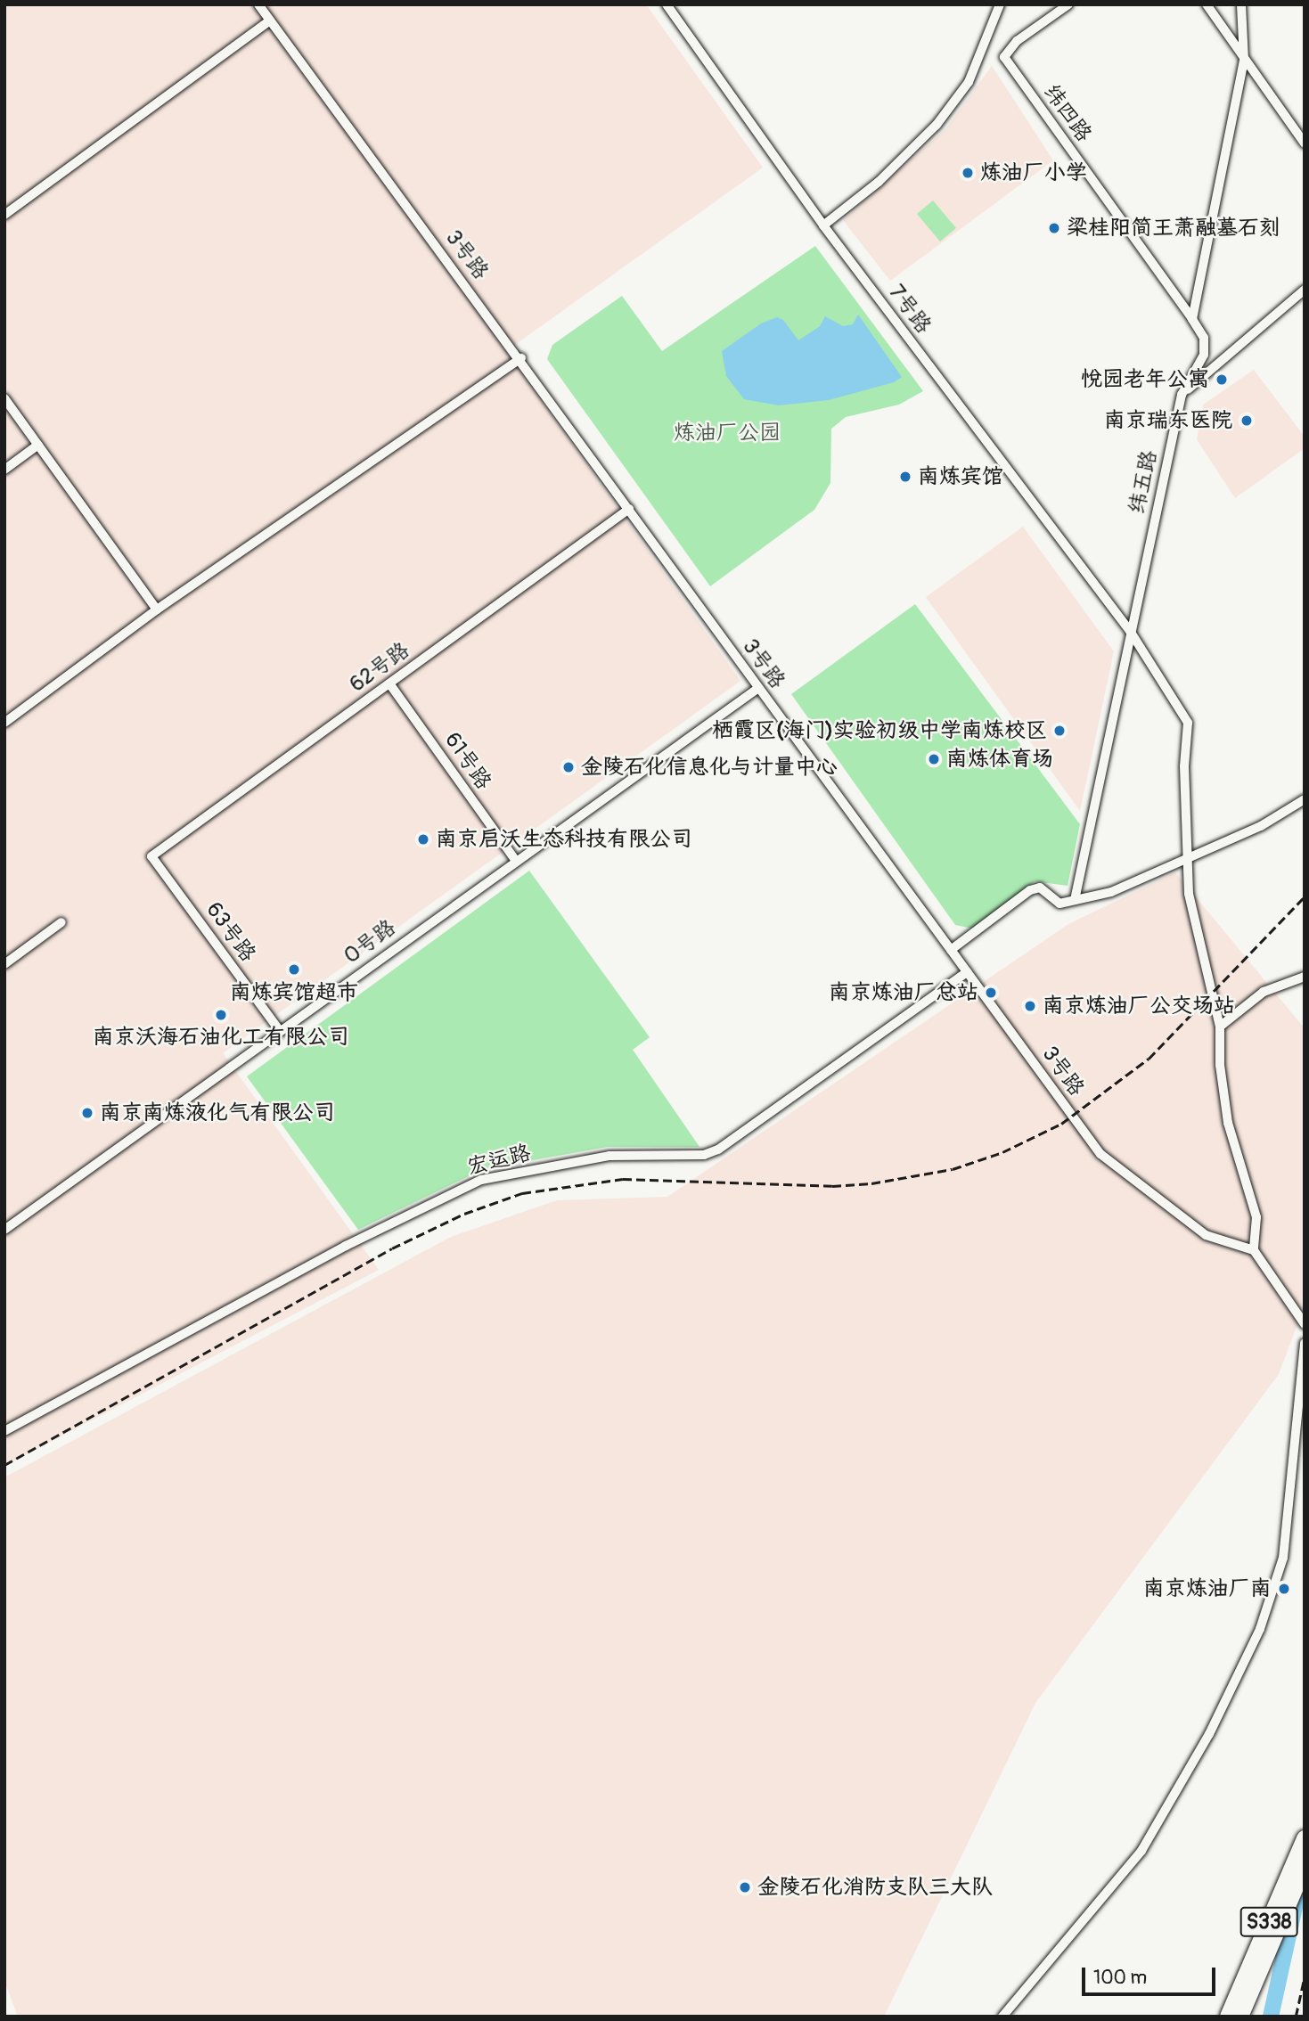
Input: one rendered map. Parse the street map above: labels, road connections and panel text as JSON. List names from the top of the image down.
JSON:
{
  "streets": {
    "main road": ["S338"],
    "street": [
      "纬四路",
      "3号路",
      "7号路",
      "纬五路",
      "62号路",
      "61号路",
      "63号路",
      "0号路",
      "宏运路"
    ]
  },
  "crossings": [
    ["纬四路", "纬五路"],
    ["3号路", "7号路"],
    ["3号路", "62号路"],
    ["3号路", "0号路"],
    ["3号路", "宏运路"],
    ["7号路", "纬五路"],
    ["62号路", "61号路"],
    ["62号路", "63号路"],
    ["61号路", "0号路"],
    ["63号路", "0号路"]
  ],
  "parks": ["炼油厂公园"],
  "places": [
    "炼油厂小学",
    "梁桂阳简王萧融墓石刻",
    "悦园老年公寓",
    "南京瑞东医院",
    "南炼宾馆",
    "栖霞区(海门)实验初级中学南炼校区",
    "南炼体育场",
    "金陵石化信息化与计量中心",
    "南京启沃生态科技有限公司",
    "南炼宾馆超市",
    "南京炼油厂总站",
    "南京炼油厂公交场站",
    "南京沃海石油化工有限公司",
    "南京南炼液化气有限公司",
    "南京炼油厂南",
    "金陵石化消防支队三大队"
  ],
  "scale_bar": "100 m"
}
